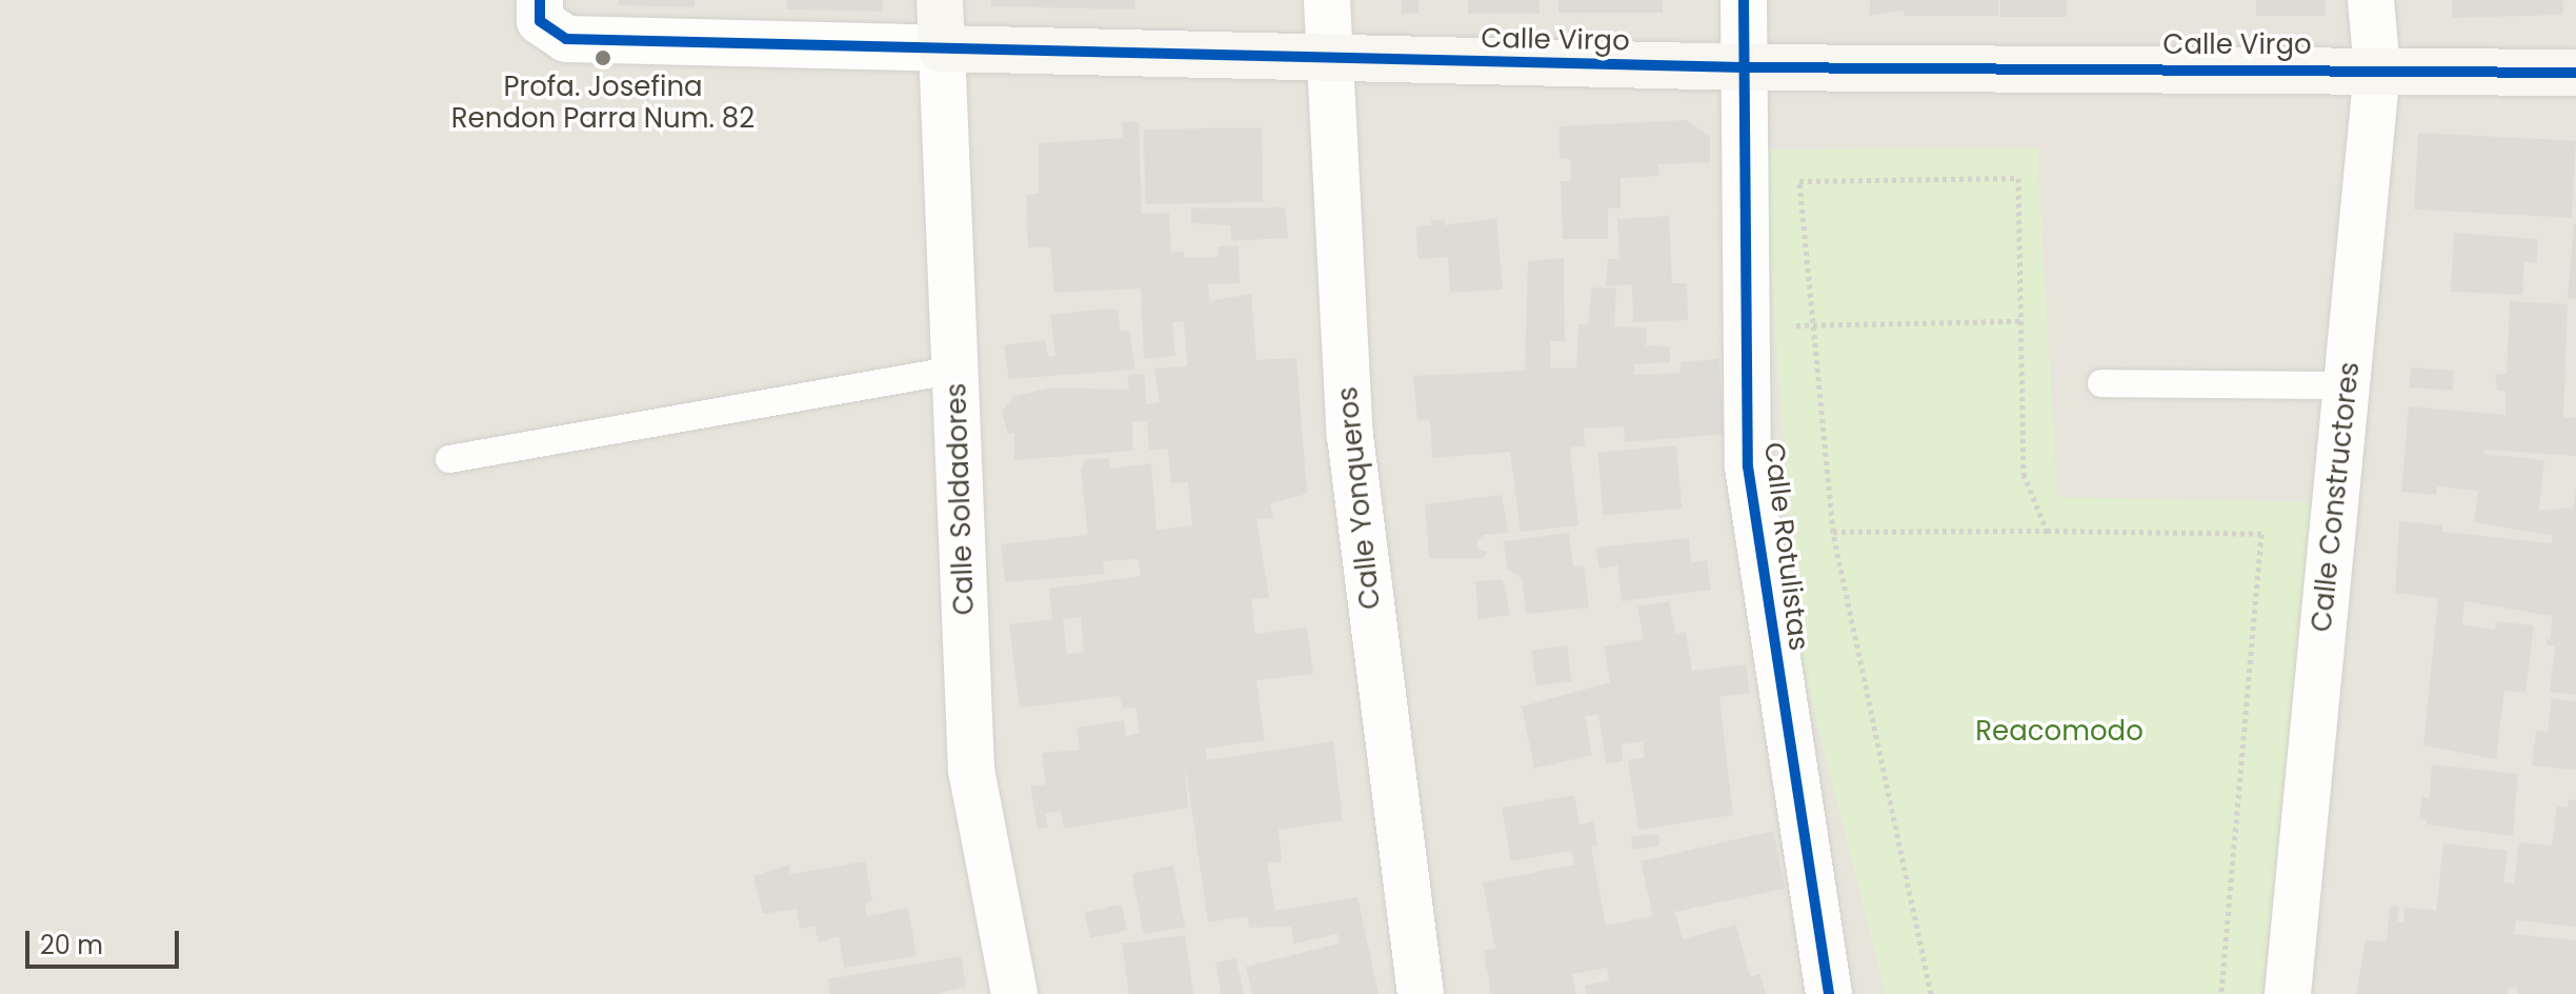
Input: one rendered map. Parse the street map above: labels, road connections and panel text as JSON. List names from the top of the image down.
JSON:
{
  "streets": {
    "street": [
      "Calle Virgo",
      "Calle Constructores",
      "Calle Yonqueros",
      "Calle Soldadores",
      "Calle Rotulistas"
    ]
  },
  "crossings": [
    ["Calle Virgo", "Calle Constructores"],
    ["Calle Virgo", "Calle Yonqueros"],
    ["Calle Virgo", "Calle Soldadores"],
    ["Calle Virgo", "Calle Rotulistas"]
  ],
  "parks": ["Reacomodo"],
  "places": ["Profa. Josefina Rendon Parra Num. 82"],
  "scale_bar": "20 m"
}
